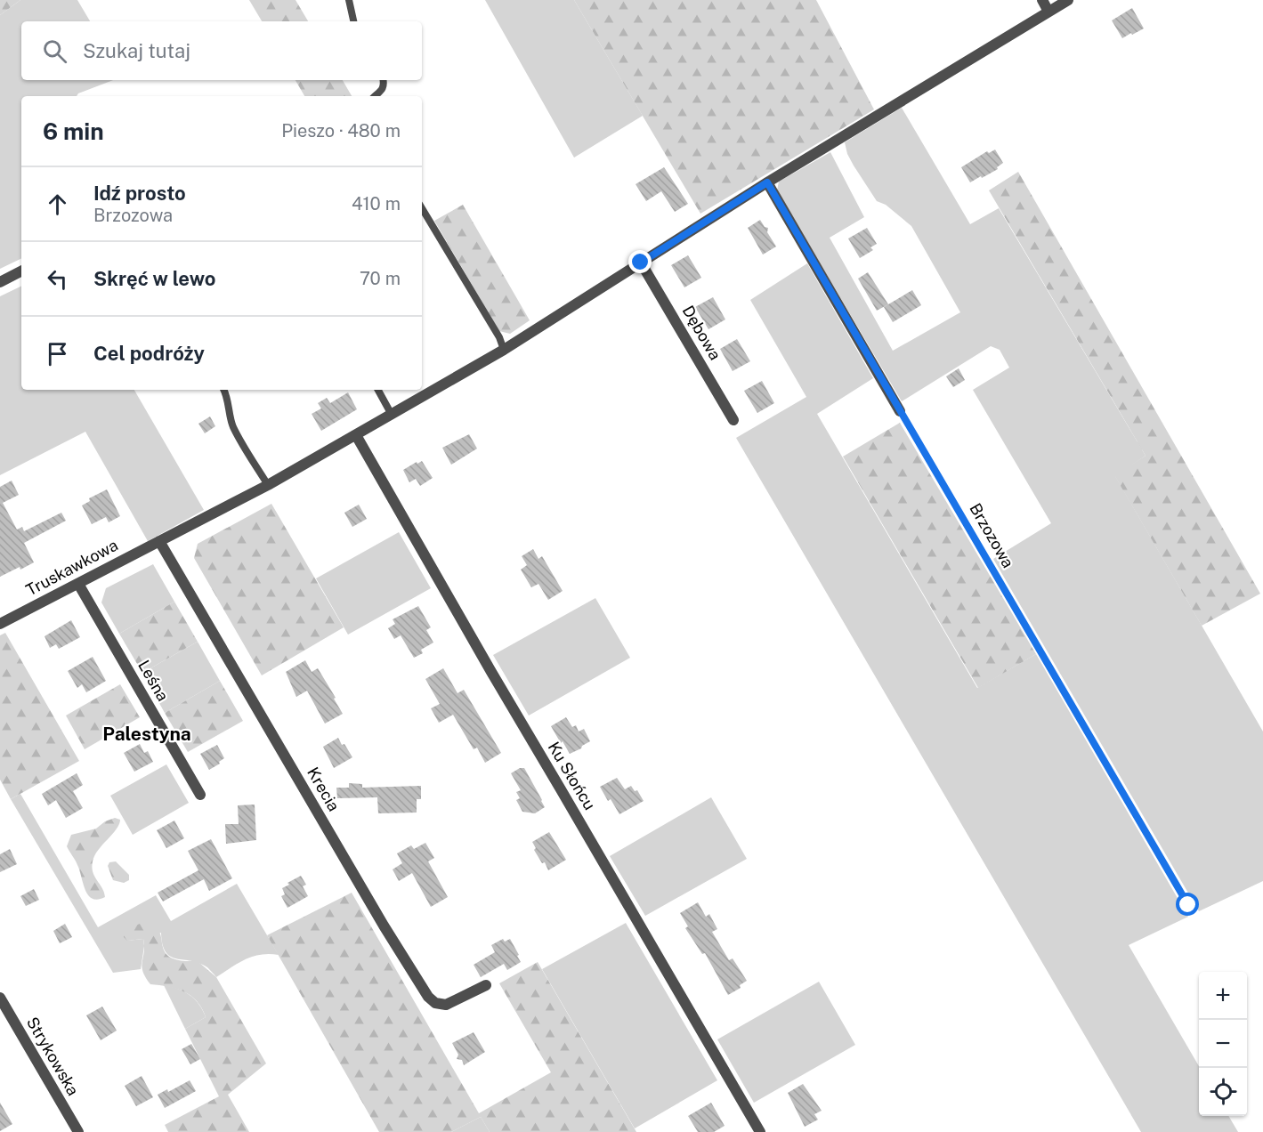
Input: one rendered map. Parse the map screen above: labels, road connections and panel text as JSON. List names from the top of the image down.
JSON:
{
  "streets": {
    "street": [
      "Dębowa",
      "Truskawkowa",
      "Leśna",
      "Ku Słońcu",
      "Krecia",
      "Strykowska"
    ],
    "path": ["Brzozowa"]
  },
  "crossings": [
    ["Dębowa", "Truskawkowa"],
    ["Truskawkowa", "Leśna"],
    ["Truskawkowa", "Ku Słońcu"],
    ["Truskawkowa", "Krecia"]
  ],
  "districts": ["Palestyna"],
  "page": {
    "search": "Szukaj tutaj",
    "heading": ["6 min", "Pieszo · 480 m"],
    "list": [
      ["Idź prosto", "Brzozowa", "410 m"],
      ["Skręć w lewo", "70 m"],
      "Cel podróży"
    ],
    "map_buttons": ["+", "−"]
  }
}
